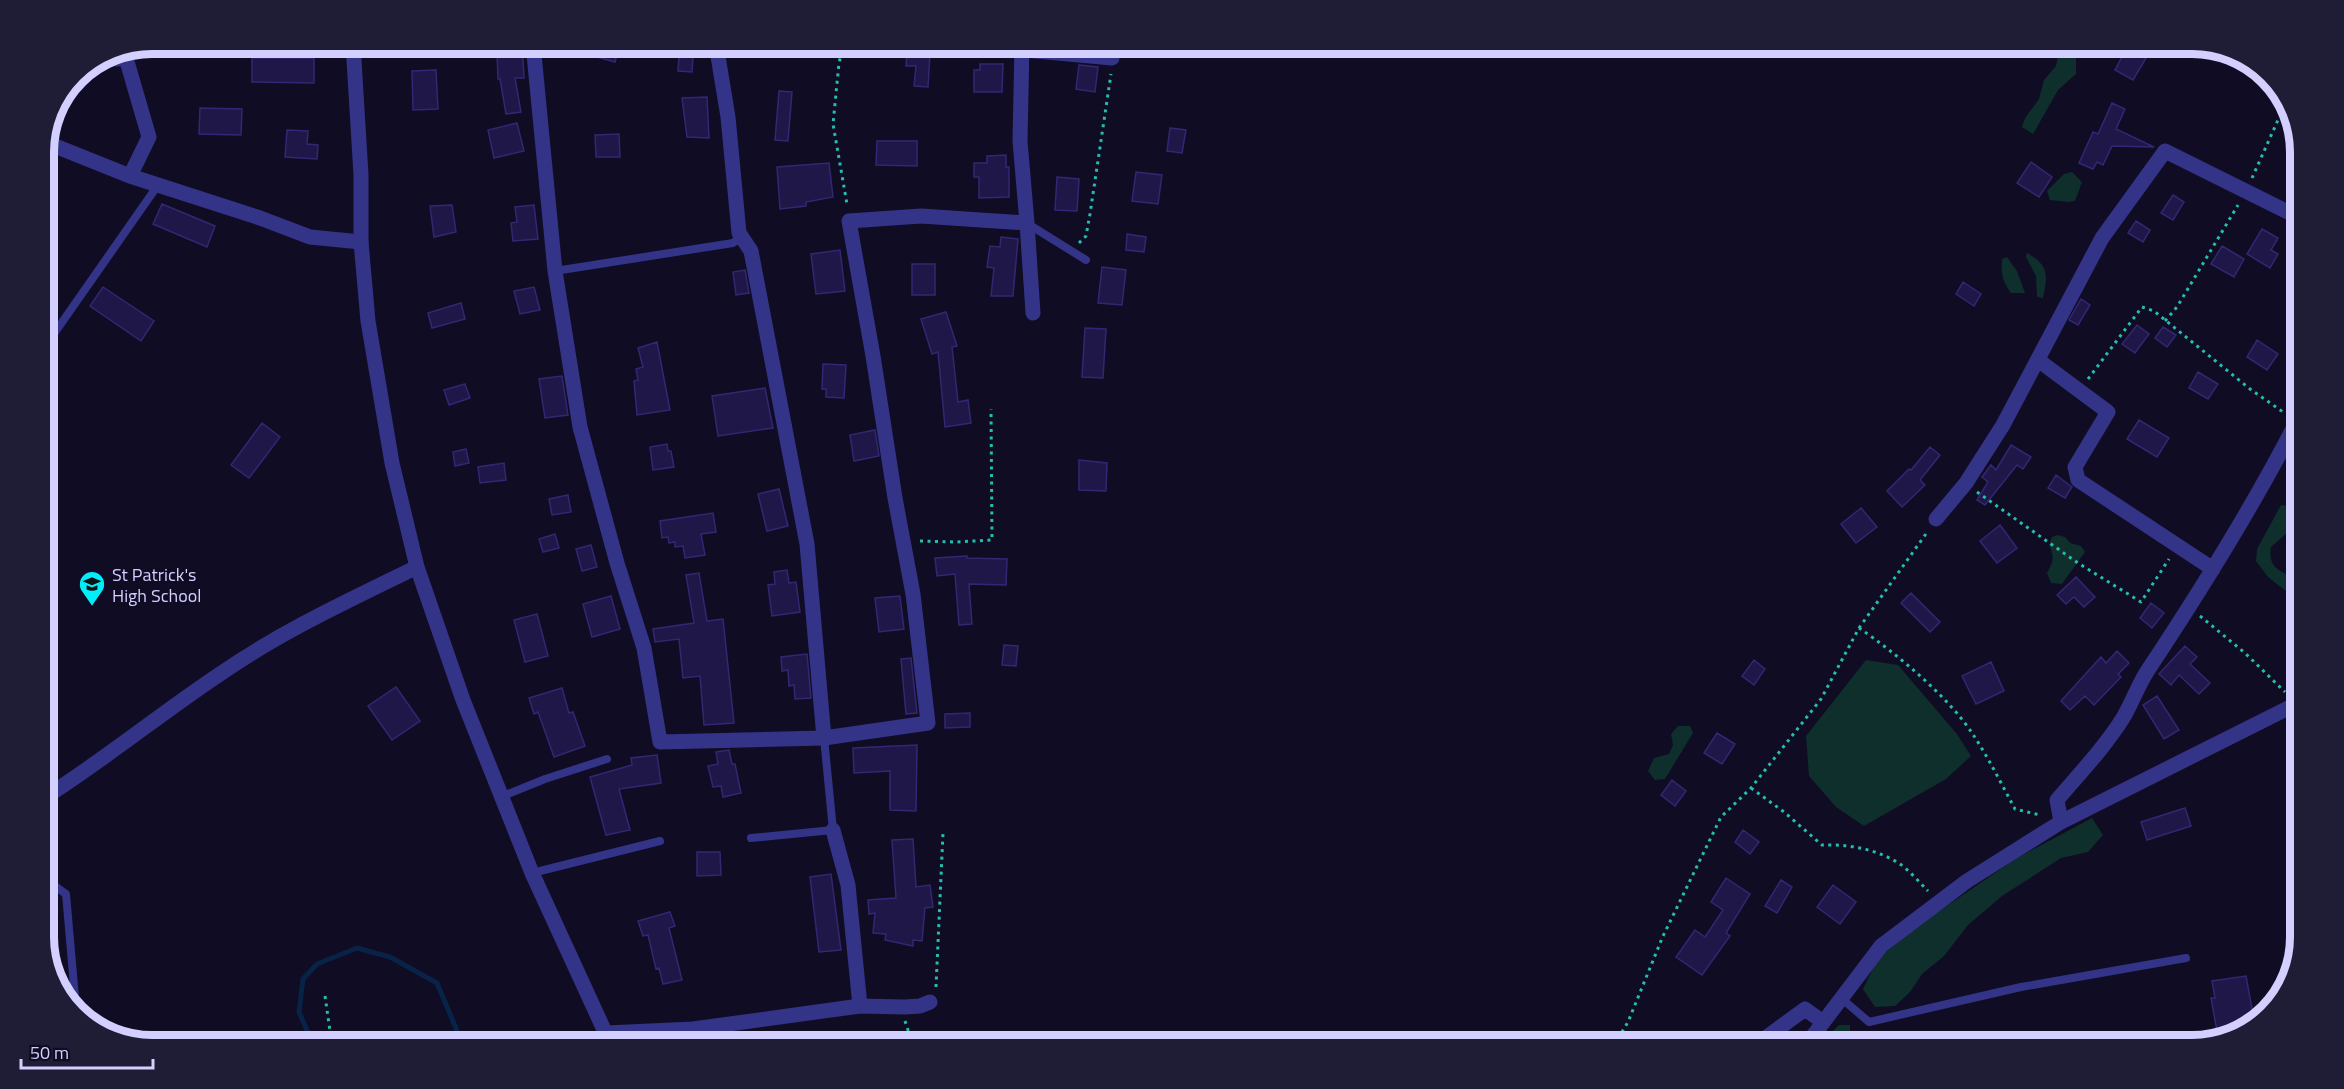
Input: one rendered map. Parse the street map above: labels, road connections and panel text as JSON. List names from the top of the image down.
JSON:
{
  "places": {
    "school or university": ["St Patrick's High School"]
  },
  "scale_bar": "50 m"
}
